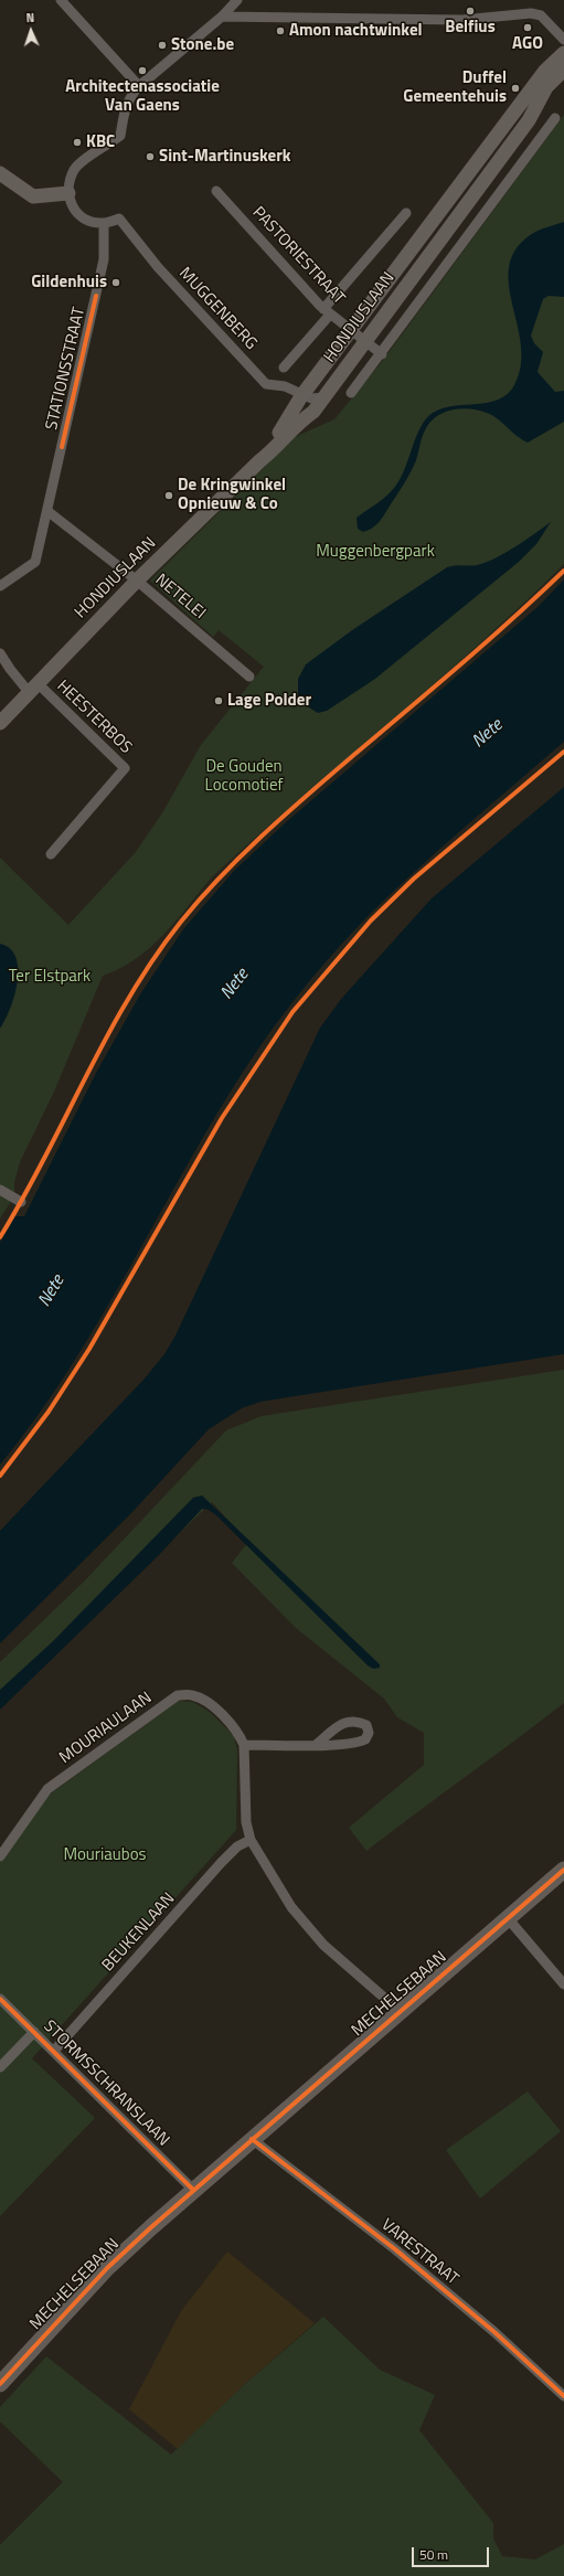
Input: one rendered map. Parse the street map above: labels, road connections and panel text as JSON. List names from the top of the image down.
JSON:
{
  "streets": {
    "main road": ["MECHELSEBAAN"],
    "street": [
      "PASTORIESTRAAT",
      "MUGGENBERG",
      "HONDIUSLAAN",
      "STATIONSSTRAAT",
      "NETELEI",
      "HEESTERBOS",
      "MOURIAULAAN",
      "BEUKENLAAN",
      "STORMSSCHRANSLAAN",
      "VARESTRAAT"
    ]
  },
  "crossings": [
    ["PASTORIESTRAAT", "HONDIUSLAAN"],
    ["MUGGENBERG", "HONDIUSLAAN"],
    ["MUGGENBERG", "STATIONSSTRAAT"],
    ["HONDIUSLAAN", "NETELEI"],
    ["HONDIUSLAAN", "HEESTERBOS"],
    ["STATIONSSTRAAT", "NETELEI"],
    ["MOURIAULAAN", "BEUKENLAAN"],
    ["MOURIAULAAN", "MECHELSEBAAN"],
    ["BEUKENLAAN", "STORMSSCHRANSLAAN"],
    ["MECHELSEBAAN", "STORMSSCHRANSLAAN"],
    ["MECHELSEBAAN", "VARESTRAAT"]
  ],
  "water": ["Nete"],
  "parks": [
    "Muggenbergpark",
    "De Gouden Locomotief",
    "Ter Elstpark",
    "Mouriaubos"
  ],
  "places": [
    "Belfius",
    "AGO",
    "Amon nachtwinkel",
    "Stone.be",
    "Architectenassociatie Van Gaens",
    "Duffel Gemeentehuis",
    "KBC",
    "Sint-Martinuskerk",
    "Gildenhuis",
    "De Kringwinkel Opnieuw & Co",
    "Lage Polder"
  ],
  "scale_bar": "50 m",
  "north": "top"
}
